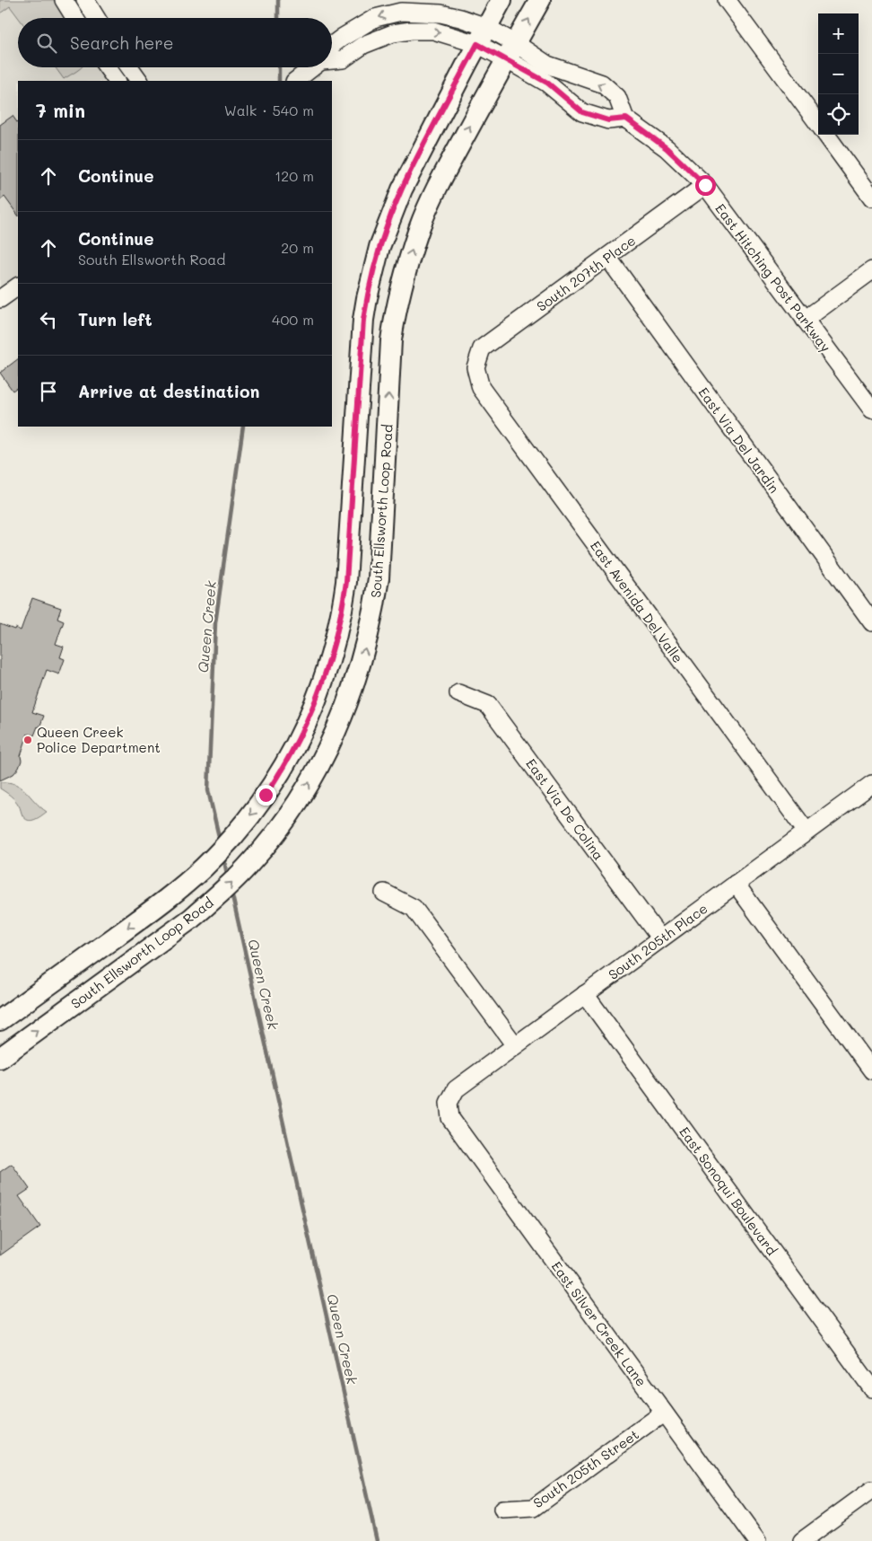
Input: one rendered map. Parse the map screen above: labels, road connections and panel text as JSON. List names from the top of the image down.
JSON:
{
  "streets": {
    "main road": ["South Ellsworth Loop Road"],
    "street": [
      "South 207th Place",
      "East Hitching Post Parkway",
      "East Via Del Jardin",
      "East Avenida Del Valle",
      "East Via De Colina",
      "South 205th Place",
      "East Sonoqui Boulevard",
      "East Silver Creek Lane",
      "South 205th Street"
    ]
  },
  "crossings": [
    ["South 207th Place", "East Hitching Post Parkway"],
    ["South 207th Place", "East Via Del Jardin"],
    ["South 207th Place", "East Avenida Del Valle"],
    ["East Avenida Del Valle", "South 205th Place"],
    ["East Via De Colina", "South 205th Place"],
    ["South 205th Place", "East Sonoqui Boulevard"],
    ["South 205th Place", "East Silver Creek Lane"],
    ["East Silver Creek Lane", "South 205th Street"]
  ],
  "water": ["Queen Creek"],
  "places": ["Queen Creek Police Department"],
  "page": {
    "map_buttons": ["+", "−"],
    "search": "Search here",
    "heading": ["7 min", "Walk · 540 m"],
    "list": [
      ["Continue", "120 m"],
      ["Continue", "South Ellsworth Road", "20 m"],
      ["Turn left", "400 m"],
      "Arrive at destination"
    ]
  }
}
